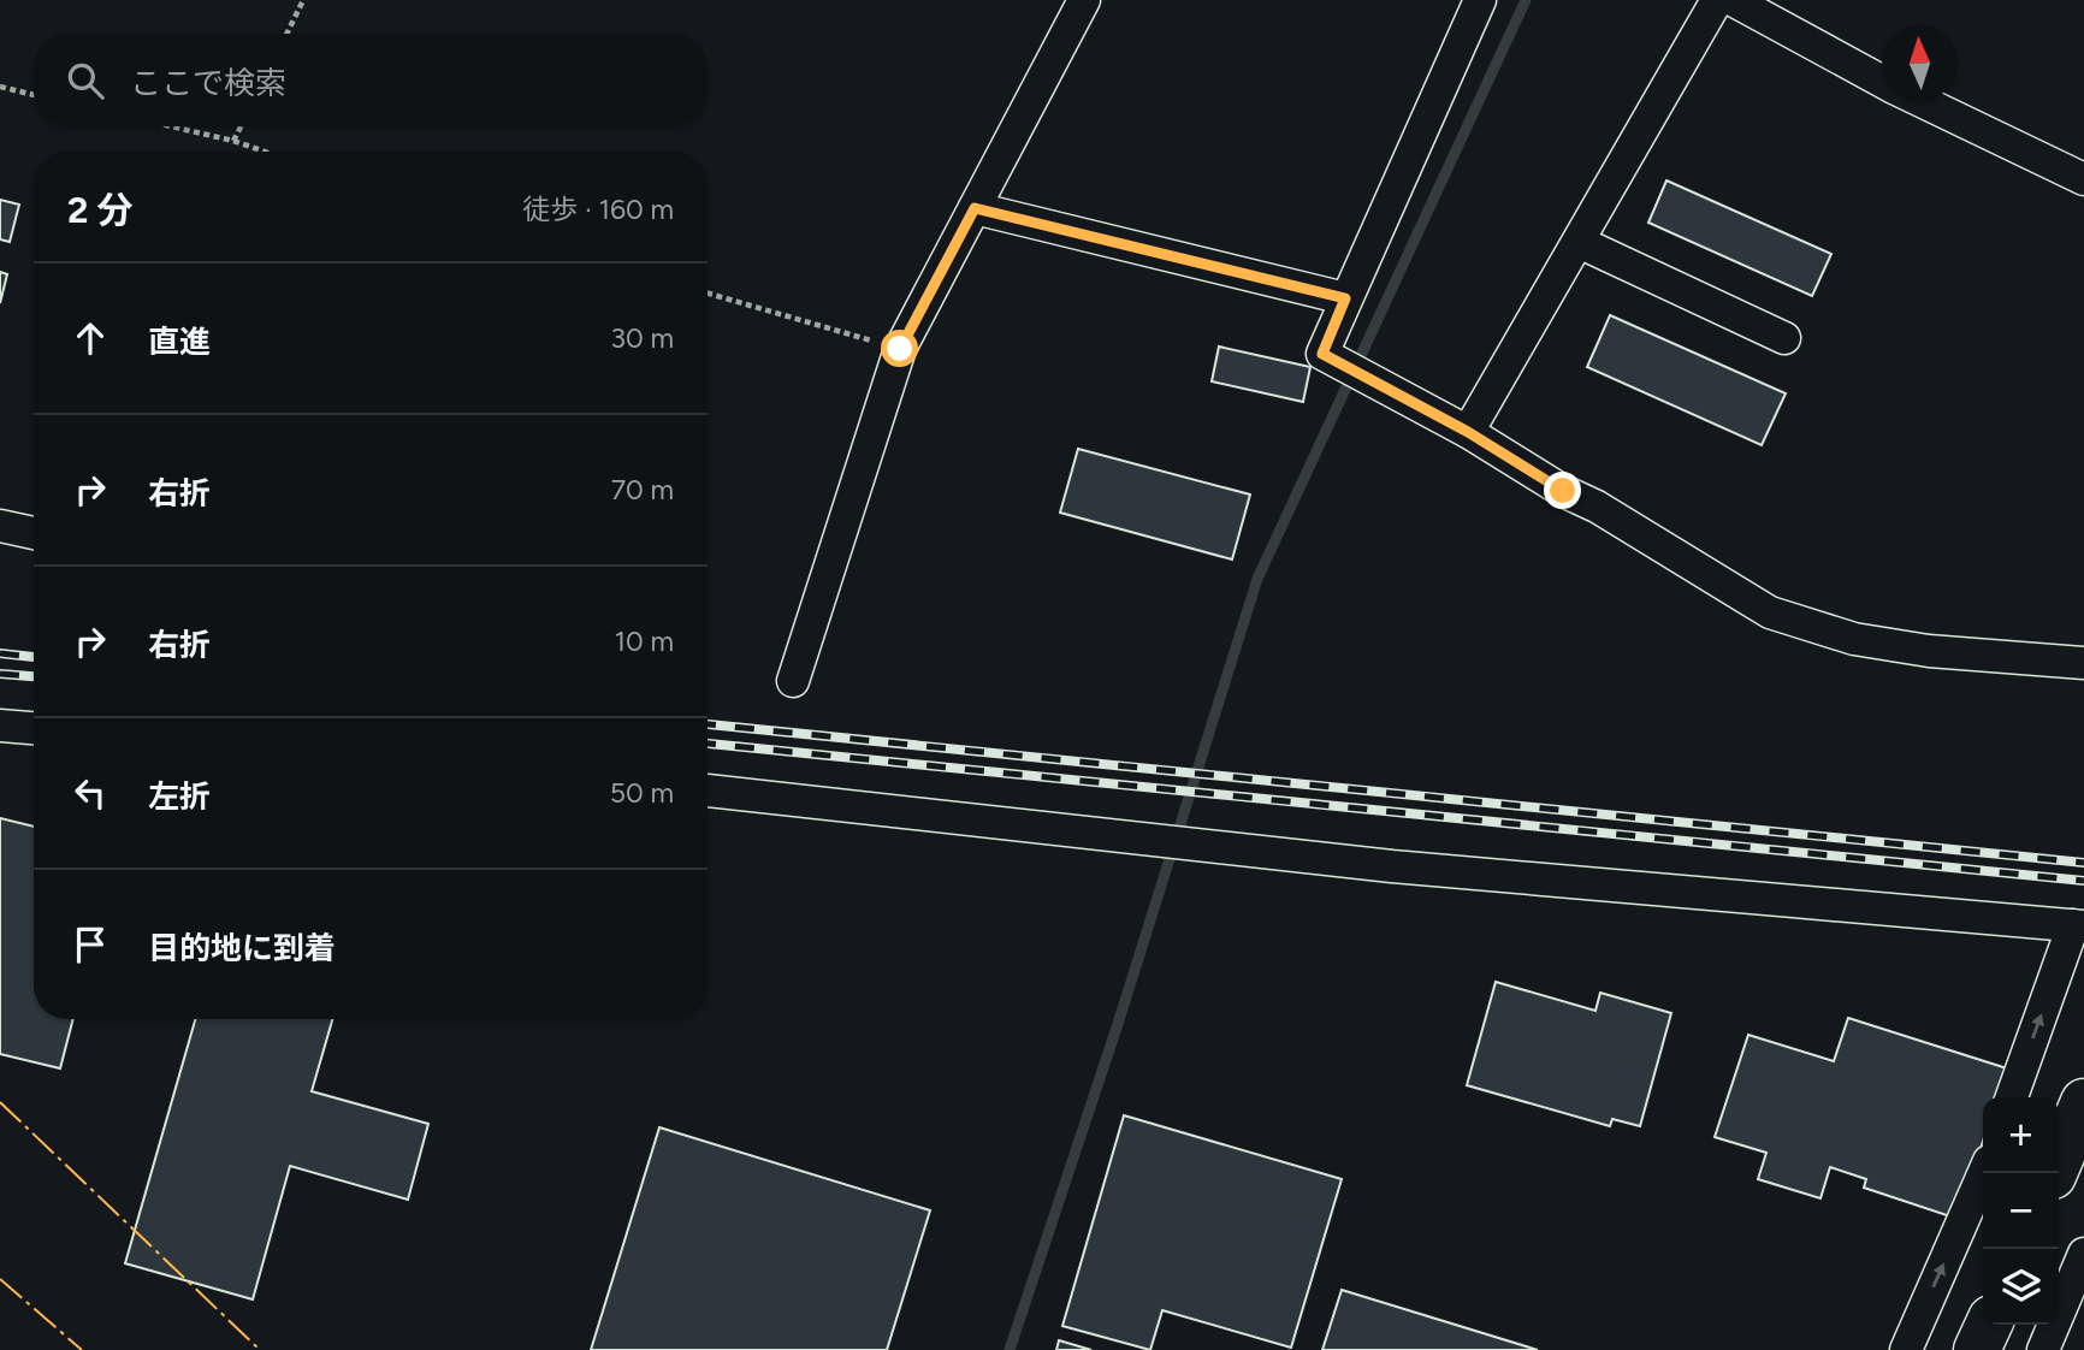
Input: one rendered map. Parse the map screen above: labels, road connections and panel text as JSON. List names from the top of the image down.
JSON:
{
  "north": "top",
  "page": {
    "search": "ここで検索",
    "heading": ["2 分", "徒歩 · 160 m"],
    "list": [
      ["直進", "30 m"],
      ["右折", "70 m"],
      ["右折", "10 m"],
      ["左折", "50 m"],
      "目的地に到着"
    ],
    "map_buttons": ["+", "−"]
  }
}
